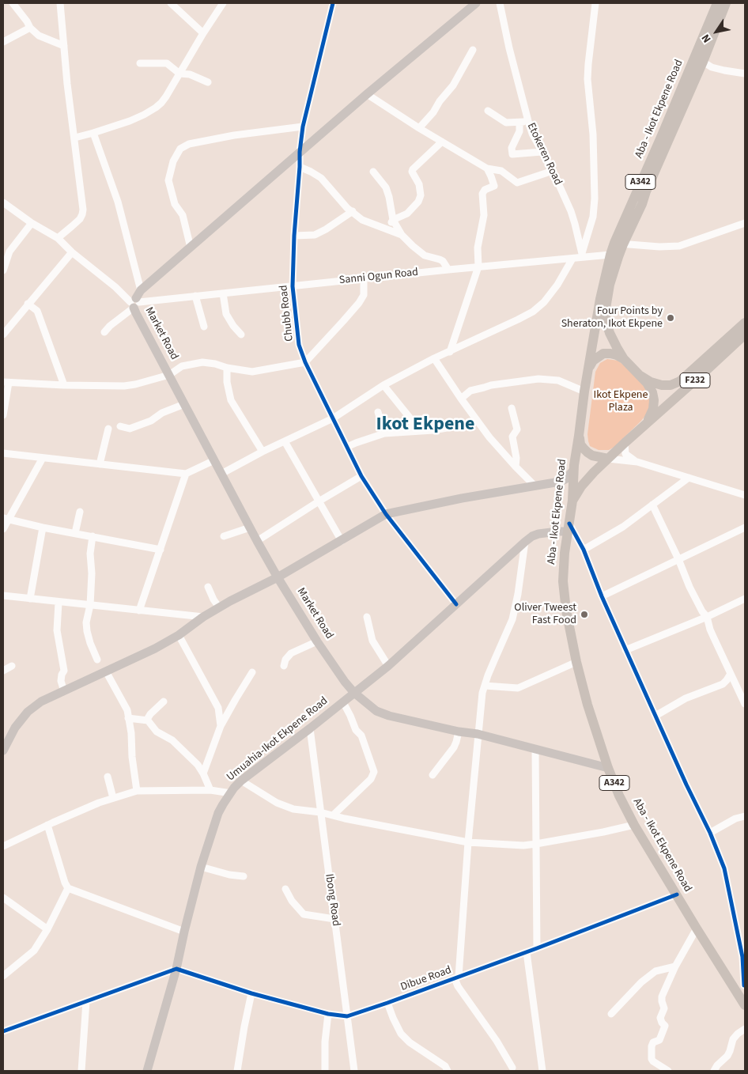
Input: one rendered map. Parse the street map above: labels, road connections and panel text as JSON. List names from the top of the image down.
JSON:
{
  "streets": {
    "highway": ["Aba - Ikot Ekpene Road", "A342", "F232"],
    "main road": ["Market Road", "Umuahia-Ikot Ekpene Road"],
    "street": [
      "Etokeren Road",
      "Sanni Ogun Road",
      "Chubb Road",
      "Ibong Road",
      "Dibue Road"
    ]
  },
  "crossings": [
    ["Aba - Ikot Ekpene Road", "A342"],
    ["Aba - Ikot Ekpene Road", "Sanni Ogun Road"],
    ["Aba - Ikot Ekpene Road", "Market Road"],
    ["Aba - Ikot Ekpene Road", "F232"],
    ["Aba - Ikot Ekpene Road", "Umuahia-Ikot Ekpene Road"],
    ["Aba - Ikot Ekpene Road", "Dibue Road"],
    ["Etokeren Road", "Sanni Ogun Road"],
    ["A342", "Sanni Ogun Road"],
    ["A342", "F232"],
    ["Sanni Ogun Road", "Chubb Road"],
    ["Sanni Ogun Road", "Market Road"],
    ["Chubb Road", "Umuahia-Ikot Ekpene Road"],
    ["Market Road", "Umuahia-Ikot Ekpene Road"],
    ["Umuahia-Ikot Ekpene Road", "Ibong Road"],
    ["Umuahia-Ikot Ekpene Road", "Dibue Road"],
    ["Ibong Road", "Dibue Road"]
  ],
  "districts": ["Ikot Ekpene"],
  "parks": ["Ikot Ekpene Plaza"],
  "places": ["Four Points by Sheraton, Ikot Ekpene", "Oliver Tweest Fast Food"],
  "north": "bottom left"
}
